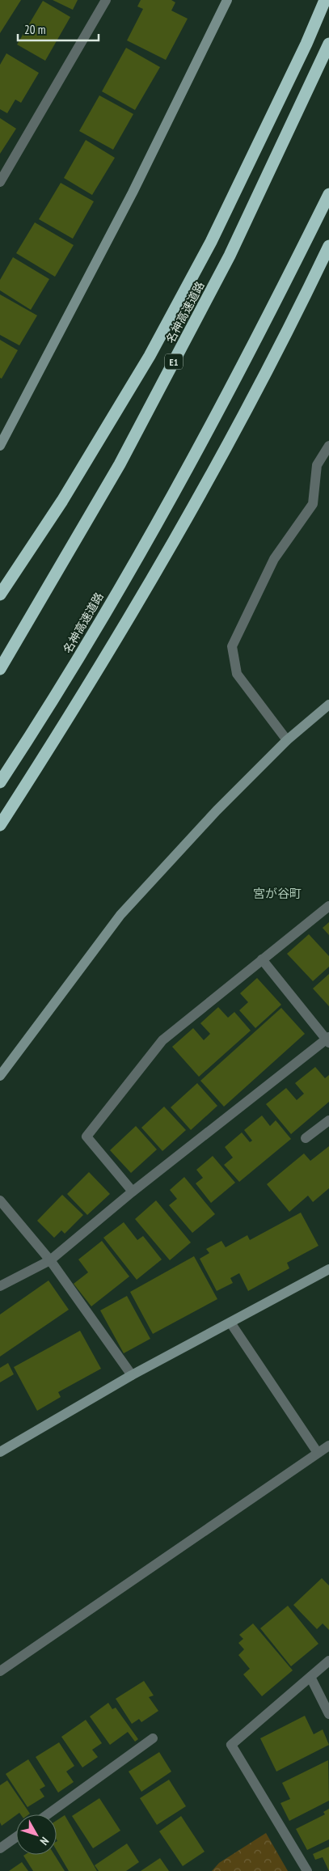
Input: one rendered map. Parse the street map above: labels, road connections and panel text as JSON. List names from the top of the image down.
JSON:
{
  "streets": {
    "highway": ["名神高速道路", "E1"]
  },
  "districts": ["宮が谷町"],
  "scale_bar": "20 m",
  "north": "bottom right"
}
